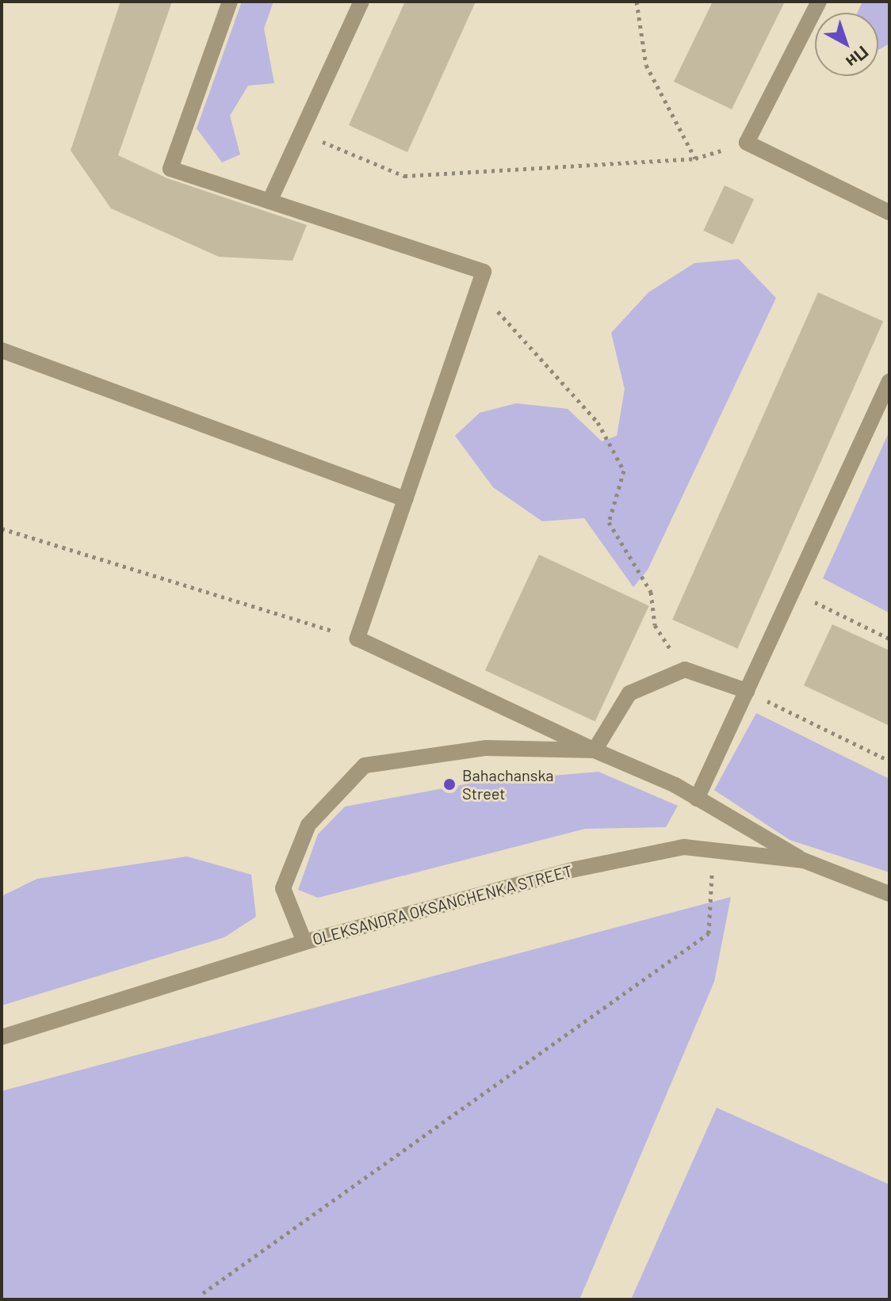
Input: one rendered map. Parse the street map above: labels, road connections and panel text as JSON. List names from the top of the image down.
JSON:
{
  "streets": {
    "street": ["OLEKSANDRA OKSANCHENKA STREET"]
  },
  "places": ["Bahachanska Street"],
  "north": "bottom right"
}
